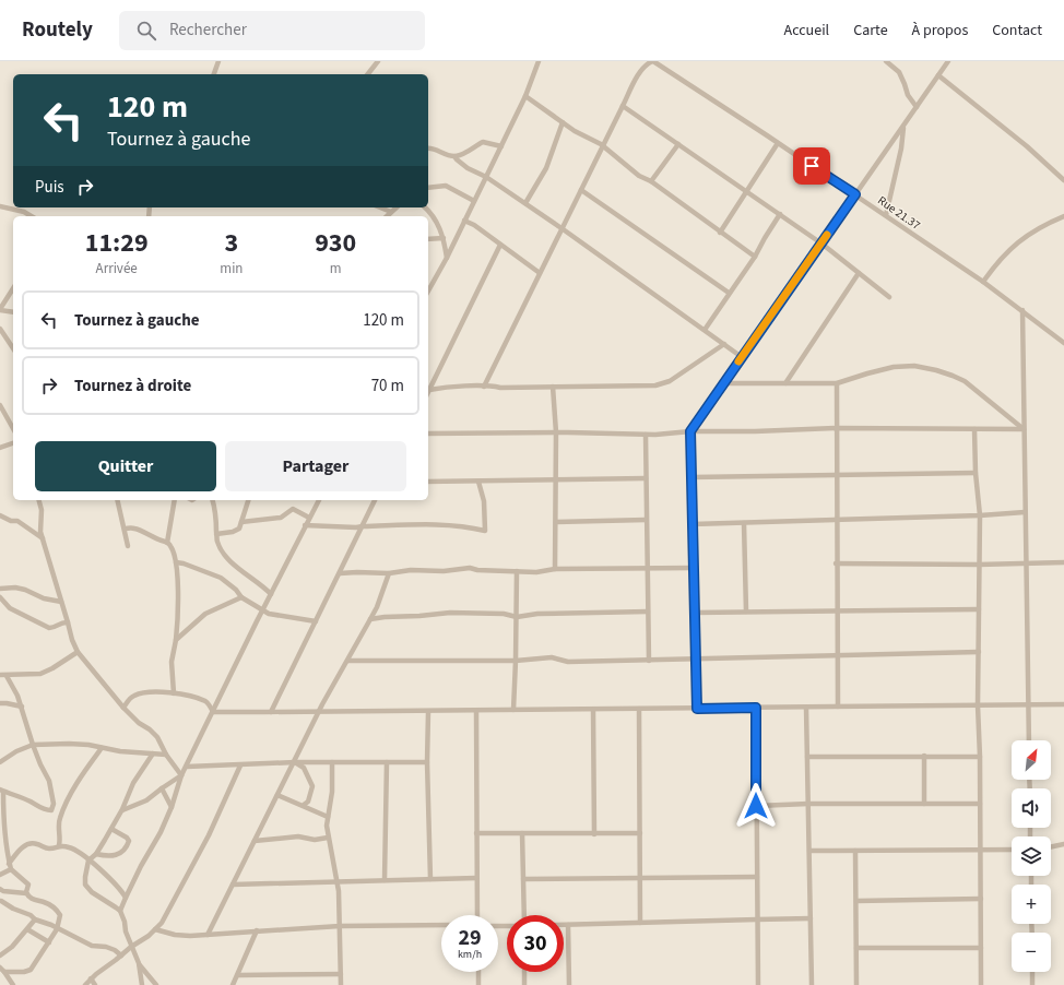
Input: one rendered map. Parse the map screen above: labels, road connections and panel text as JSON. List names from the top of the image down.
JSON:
{
  "streets": {
    "street": ["Rue 21.37"]
  },
  "north": "top right",
  "page": {
    "header": "Routely",
    "search": "Rechercher",
    "nav": [
      "Accueil",
      "Carte",
      "À propos",
      "Contact"
    ],
    "turn": ["120 m", "Tournez à gauche"],
    "then": "Puis",
    "eta": [
      "11:29",
      "Arrivée",
      "3",
      "min",
      "930",
      "m"
    ],
    "list": [
      {
        "name": "Tournez à gauche",
        "value": "120 m"
      },
      {
        "name": "Tournez à droite",
        "value": "70 m"
      }
    ],
    "buttons": ["Quitter", "Partager"],
    "map_buttons": ["+", "−"],
    "speed": "29 km/h",
    "limit": "30"
  }
}
